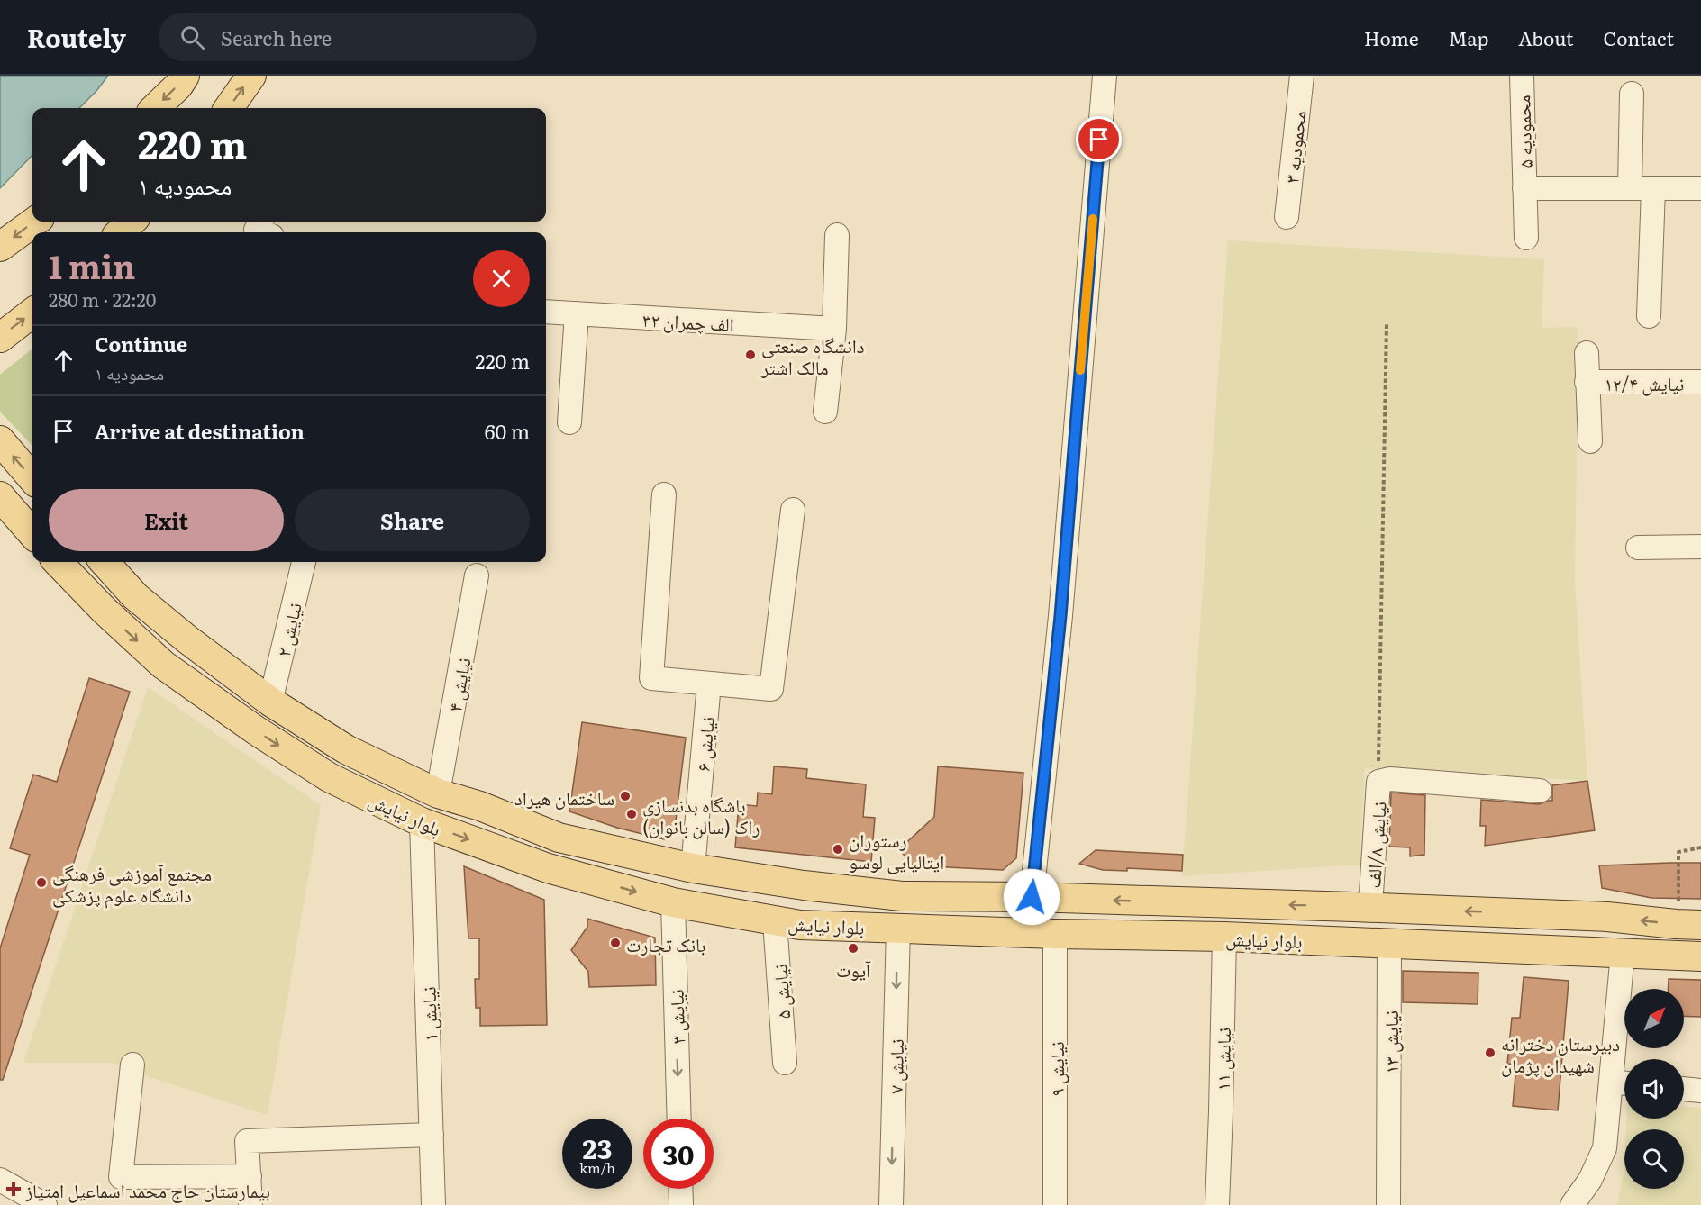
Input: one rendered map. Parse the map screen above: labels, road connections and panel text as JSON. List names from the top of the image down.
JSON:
{
  "streets": {
    "main road": ["بلوار نیایش"],
    "street": [
      "۵ محمودیه",
      "۳ محمودیه",
      "۳۲ الف چمران",
      "۱۲/۴ نیایش",
      "نیایش ۲",
      "نیایش ۴",
      "نیایش ۶",
      "نیایش ۸/الف",
      "نیایش ۵",
      "نیایش ۱",
      "نیایش ۳",
      "نیایش ۱۳",
      "نیایش ۱۱",
      "نیایش ۷",
      "نیایش ۹"
    ]
  },
  "crossings": [
    ["نیایش ۲", "بلوار نیایش"],
    ["نیایش ۴", "بلوار نیایش"],
    ["نیایش ۶", "بلوار نیایش"],
    ["بلوار نیایش", "نیایش ۸/الف"],
    ["بلوار نیایش", "نیایش ۵"],
    ["بلوار نیایش", "نیایش ۱"],
    ["بلوار نیایش", "نیایش ۳"],
    ["بلوار نیایش", "نیایش ۱۳"],
    ["بلوار نیایش", "نیایش ۱۱"],
    ["بلوار نیایش", "نیایش ۷"],
    ["بلوار نیایش", "نیایش ۹"]
  ],
  "one_way": ["نیایش ۳", "نیایش ۷"],
  "places": {
    "other": [
      "دانشگاه صنعتی مالک اشتر",
      "ساختمان هیراد",
      "باشگاه بدنسازی راک (سالن بانوان)",
      "رستوران ایتالیایی لوسو",
      "مجتمع آموزشی فرهنگی دانشگاه علوم پزشکی",
      "بانک تجارت",
      "آیوت",
      "دبیرستان دخترانه شهیدان پژمان"
    ],
    "health": ["بیمارستان حاج محمد اسماعیل امتیاز"]
  },
  "north": "top right",
  "page": {
    "header": "Routely",
    "search": "Search here",
    "nav": [
      "Home",
      "Map",
      "About",
      "Contact"
    ],
    "turn": ["220 m", "۱ محمودیه"],
    "heading": ["1 min", "280 m · 22:20"],
    "list": [
      {
        "name": "Continue",
        "note": "۱ محمودیه",
        "value": "220 m"
      },
      {
        "name": "Arrive at destination",
        "value": "60 m"
      }
    ],
    "buttons": ["Exit", "Share"],
    "speed": "23 km/h",
    "limit": "30"
  }
}
